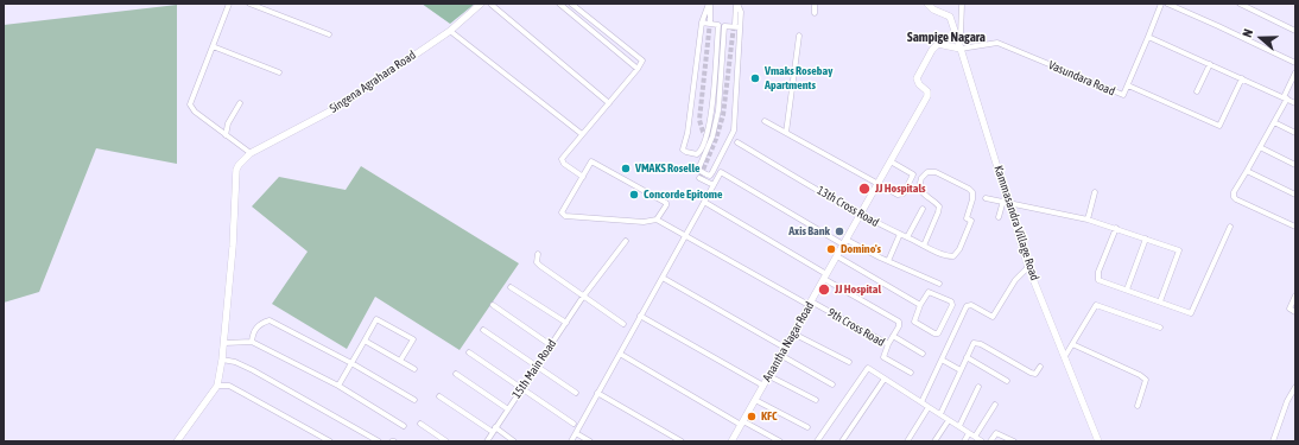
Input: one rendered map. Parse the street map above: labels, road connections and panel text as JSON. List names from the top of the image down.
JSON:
{
  "streets": {
    "street": [
      "Vasundara Road",
      "Singena Agrahara Road",
      "13th Cross Road",
      "Kammasandra Village Road",
      "9th Cross Road",
      "Anantha Nagar Road",
      "15th Main Road"
    ]
  },
  "crossings": [
    ["Vasundara Road", "Kammasandra Village Road"],
    ["Vasundara Road", "Anantha Nagar Road"],
    ["13th Cross Road", "Anantha Nagar Road"],
    ["Kammasandra Village Road", "Anantha Nagar Road"],
    ["9th Cross Road", "Anantha Nagar Road"]
  ],
  "districts": ["Sampige Nagara"],
  "places": [
    "Vmaks Rosebay Apartments",
    "VMAKS Roselle",
    "JJ Hospitals",
    "Concorde Epitome",
    "Axis Bank",
    "Domino's",
    "JJ Hospital",
    "KFC"
  ],
  "north": "left"
}
